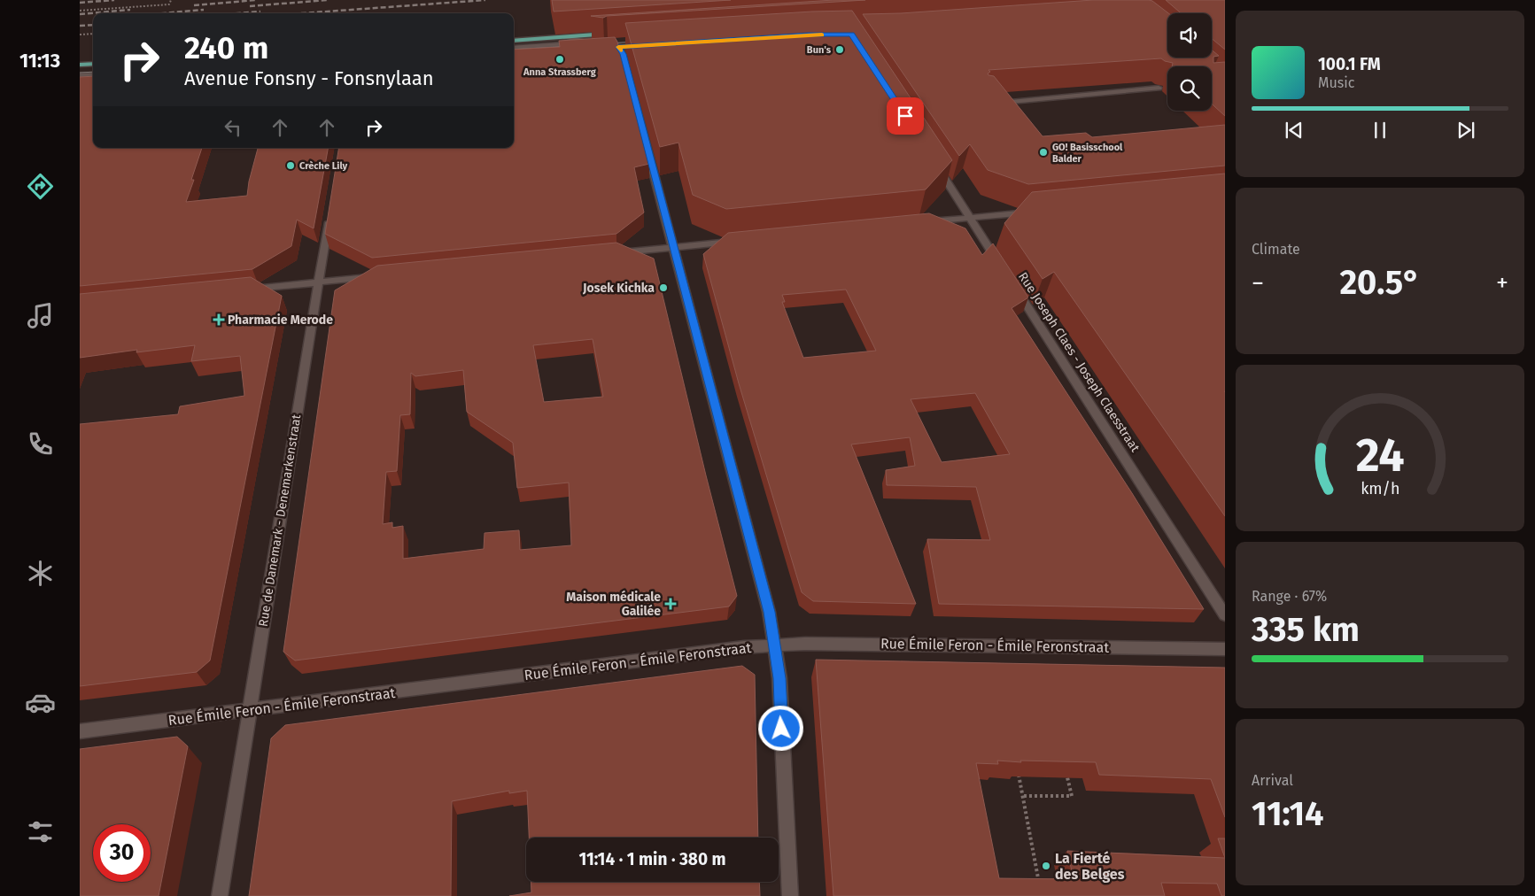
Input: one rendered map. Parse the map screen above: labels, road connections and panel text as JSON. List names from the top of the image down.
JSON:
{
  "streets": {
    "street": ["Rue Joseph Claes - Joseph Claesstraat", "Rue de Danemark - Denemarkenstraat", "Rue Émile Feron - Émile Feronstraat"]
  },
  "crossings": [
    ["Rue de Danemark - Denemarkenstraat", "Rue Émile Feron - Émile Feronstraat"]
  ],
  "places": {
    "other": [
      "Bun's",
      "Anna Strassberg",
      "GO! Basisschool Balder",
      "Crèche Lily",
      "Josek Kichka",
      "La Fierté des Belges"
    ],
    "health": ["Pharmacie Merode", "Maison médicale Galilée"]
  },
  "page": {
    "tabs": "11:13",
    "turn": ["240 m", "Avenue Fonsny - Fonsnylaan"],
    "song": ["100.1 FM", "Music"],
    "tile": [
      "Climate",
      ["Range · 67%", "335 km"],
      ["Arrival", "11:14"]
    ],
    "heat": ["−", "20.5°", "+"],
    "limit": "30",
    "trip": "11:14 · 1 min · 380 m",
    "gauge": ["24", "km/h"]
  }
}
